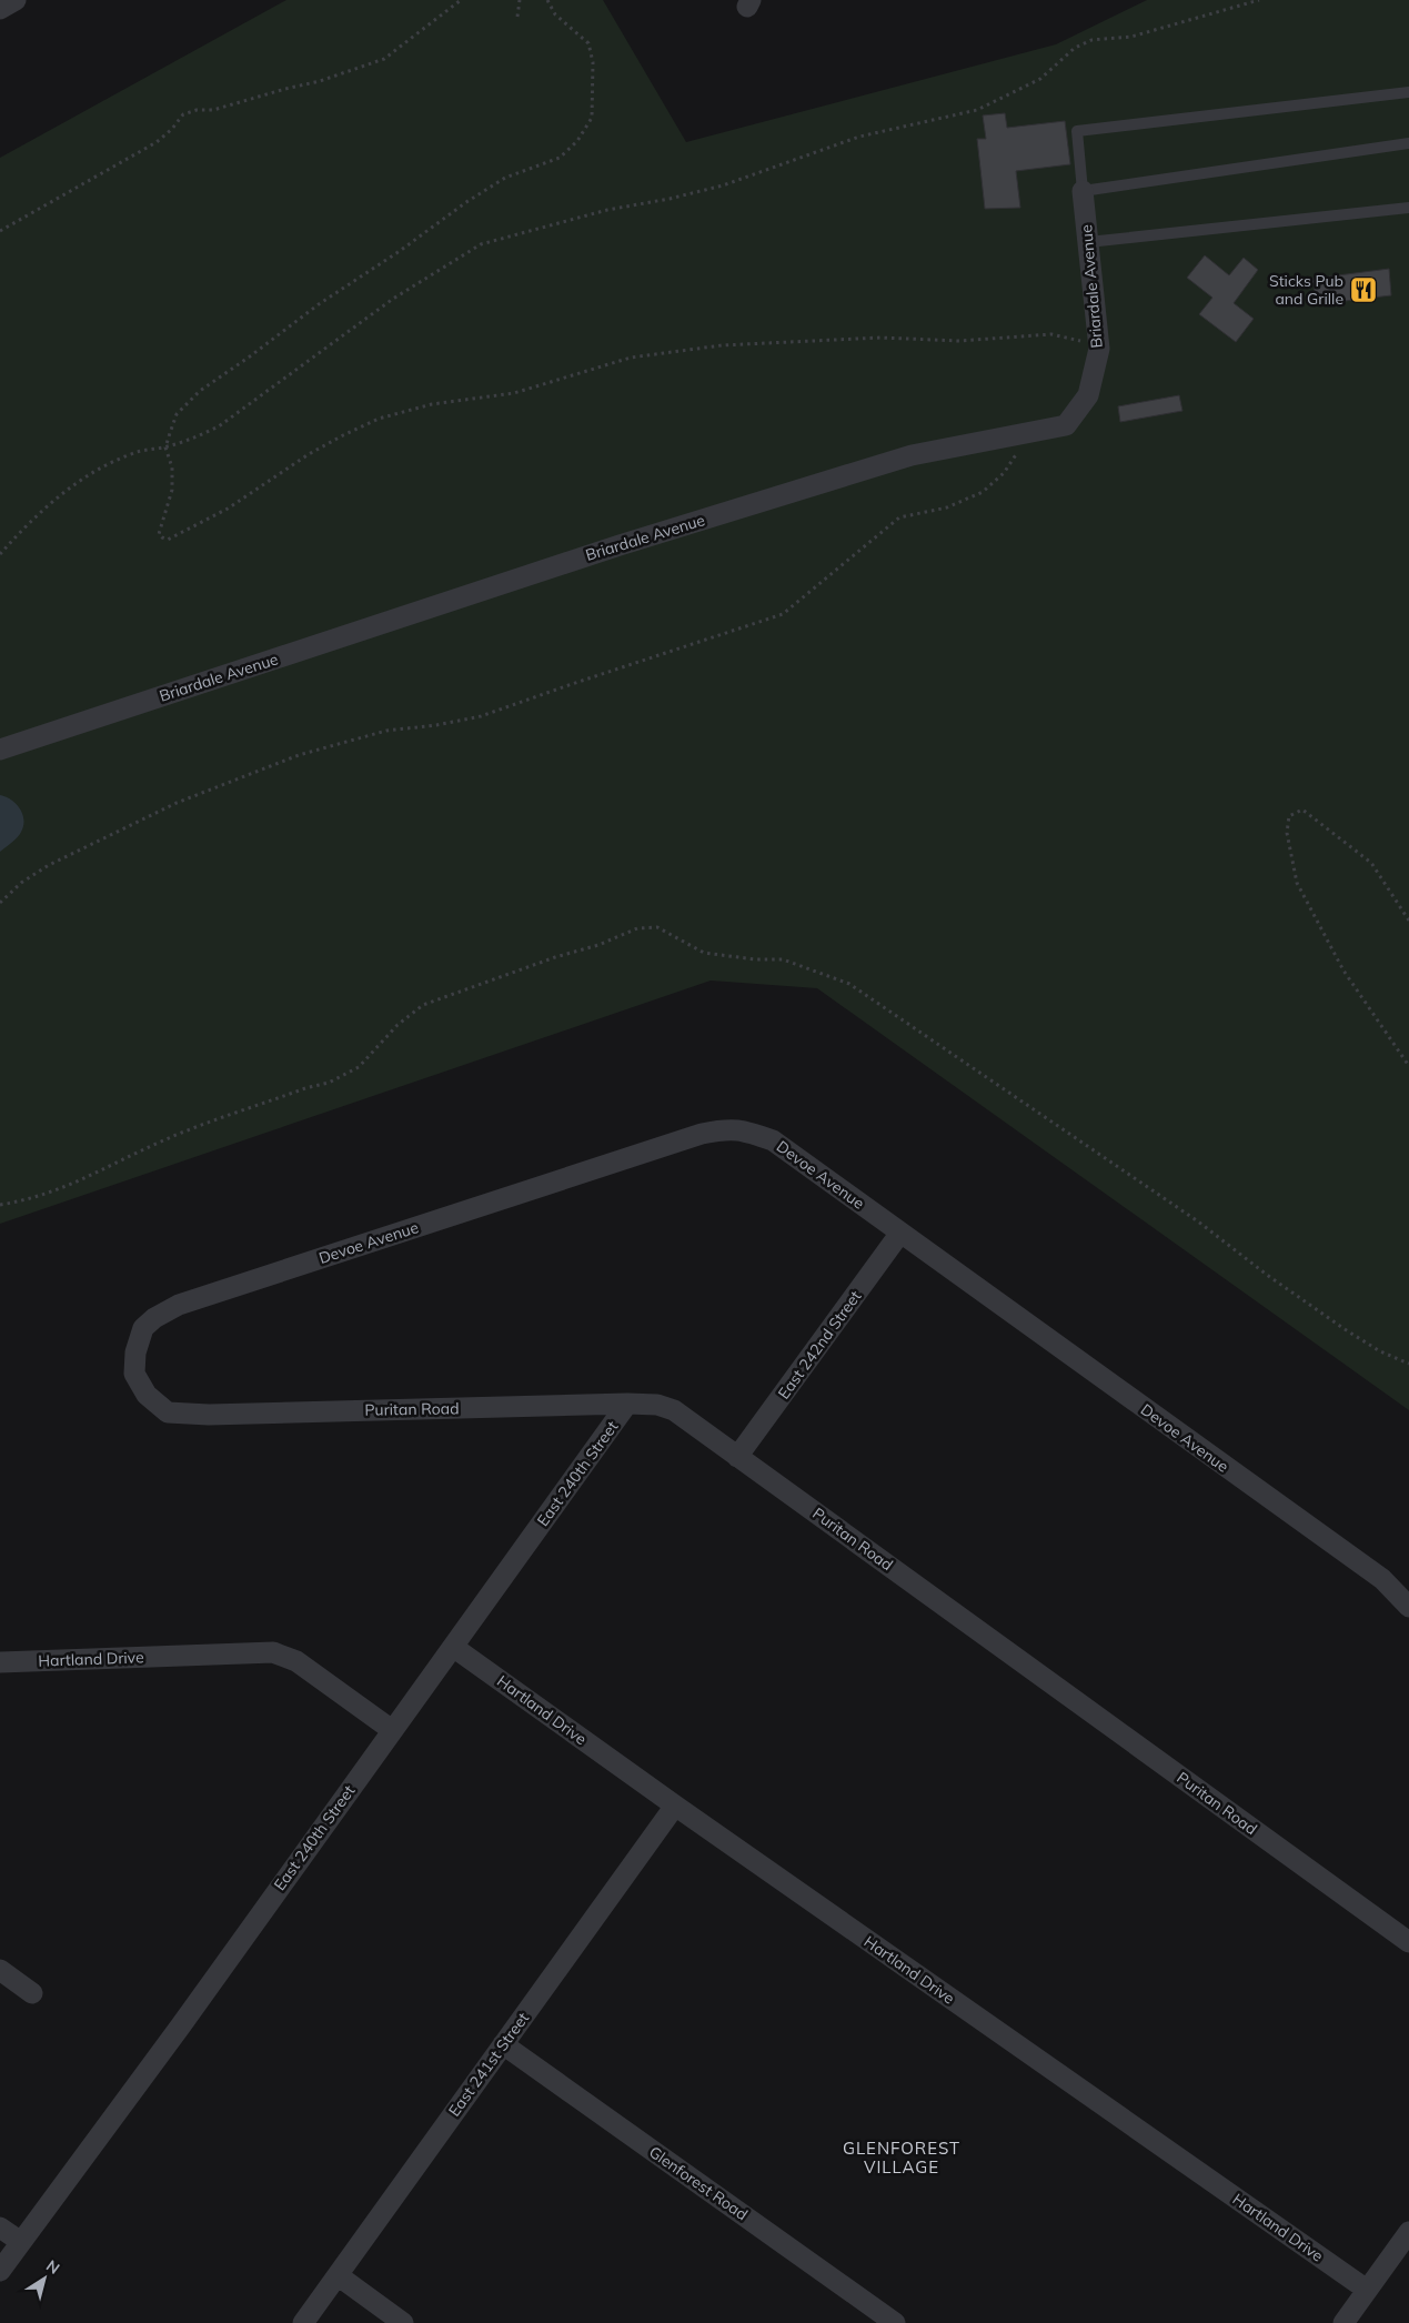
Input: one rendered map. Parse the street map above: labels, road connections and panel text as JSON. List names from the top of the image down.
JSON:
{
  "streets": {
    "street": [
      "Briardale Avenue",
      "Devoe Avenue",
      "East 242nd Street",
      "Puritan Road",
      "East 240th Street",
      "Hartland Drive",
      "East 241st Street",
      "Glenforest Road"
    ]
  },
  "crossings": [
    ["Devoe Avenue", "East 242nd Street"],
    ["Devoe Avenue", "Puritan Road"],
    ["East 242nd Street", "Puritan Road"],
    ["Puritan Road", "East 240th Street"],
    ["East 240th Street", "Hartland Drive"],
    ["Hartland Drive", "East 241st Street"],
    ["East 241st Street", "Glenforest Road"]
  ],
  "districts": ["GLENFOREST VILLAGE"],
  "places": {
    "restaurant": ["Sticks Pub and Grille"]
  },
  "north": "top right"
}
